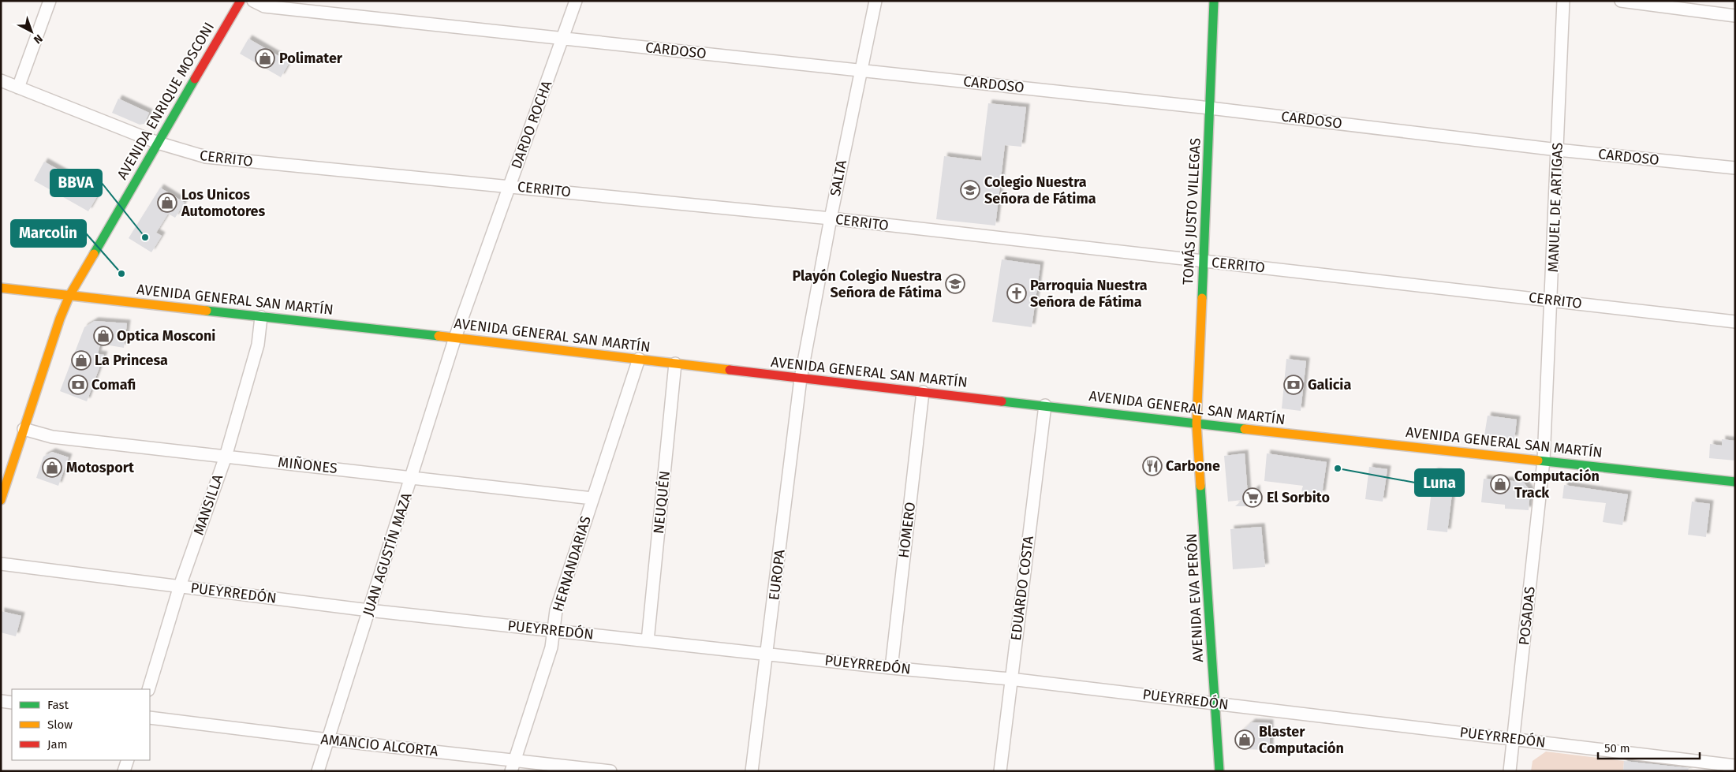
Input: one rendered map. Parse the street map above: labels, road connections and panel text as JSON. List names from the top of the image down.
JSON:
{
  "streets": {
    "main road": [
      "AVENIDA ENRIQUE MOSCONI",
      "TOMÁS JUSTO VILLEGAS",
      "AVENIDA GENERAL SAN MARTÍN",
      "AVENIDA EVA PERÓN"
    ],
    "street": [
      "CARDOSO",
      "DARDO ROCHA",
      "CERRITO",
      "SALTA",
      "MANUEL DE ARTIGAS",
      "MIÑONES",
      "NEUQUÉN",
      "MANSILLA",
      "HOMERO",
      "JUAN AGUSTÍN MAZA",
      "HERNANDARIAS",
      "EUROPA",
      "EDUARDO COSTA",
      "PUEYRREDÓN",
      "POSADAS",
      "AMANCIO ALCORTA"
    ]
  },
  "crossings": [
    ["CARDOSO", "DARDO ROCHA"],
    ["CARDOSO", "SALTA"],
    ["CARDOSO", "MANUEL DE ARTIGAS"],
    ["CARDOSO", "TOMÁS JUSTO VILLEGAS"],
    ["AVENIDA ENRIQUE MOSCONI", "CERRITO"],
    ["AVENIDA ENRIQUE MOSCONI", "AVENIDA GENERAL SAN MARTÍN"],
    ["AVENIDA ENRIQUE MOSCONI", "MIÑONES"],
    ["DARDO ROCHA", "CERRITO"],
    ["DARDO ROCHA", "AVENIDA GENERAL SAN MARTÍN"],
    ["DARDO ROCHA", "JUAN AGUSTÍN MAZA"],
    ["CERRITO", "SALTA"],
    ["CERRITO", "MANUEL DE ARTIGAS"],
    ["CERRITO", "TOMÁS JUSTO VILLEGAS"],
    ["SALTA", "AVENIDA GENERAL SAN MARTÍN"],
    ["SALTA", "EUROPA"],
    ["MANUEL DE ARTIGAS", "AVENIDA GENERAL SAN MARTÍN"],
    ["MANUEL DE ARTIGAS", "POSADAS"],
    ["TOMÁS JUSTO VILLEGAS", "AVENIDA GENERAL SAN MARTÍN"],
    ["TOMÁS JUSTO VILLEGAS", "AVENIDA EVA PERÓN"],
    ["AVENIDA GENERAL SAN MARTÍN", "NEUQUÉN"],
    ["AVENIDA GENERAL SAN MARTÍN", "MANSILLA"],
    ["AVENIDA GENERAL SAN MARTÍN", "HOMERO"],
    ["AVENIDA GENERAL SAN MARTÍN", "JUAN AGUSTÍN MAZA"],
    ["AVENIDA GENERAL SAN MARTÍN", "HERNANDARIAS"],
    ["AVENIDA GENERAL SAN MARTÍN", "EUROPA"],
    ["AVENIDA GENERAL SAN MARTÍN", "EDUARDO COSTA"],
    ["AVENIDA GENERAL SAN MARTÍN", "AVENIDA EVA PERÓN"],
    ["AVENIDA GENERAL SAN MARTÍN", "POSADAS"],
    ["MIÑONES", "MANSILLA"],
    ["MIÑONES", "JUAN AGUSTÍN MAZA"],
    ["MIÑONES", "HERNANDARIAS"],
    ["NEUQUÉN", "PUEYRREDÓN"],
    ["MANSILLA", "PUEYRREDÓN"],
    ["HOMERO", "PUEYRREDÓN"],
    ["JUAN AGUSTÍN MAZA", "PUEYRREDÓN"],
    ["JUAN AGUSTÍN MAZA", "AMANCIO ALCORTA"],
    ["HERNANDARIAS", "PUEYRREDÓN"],
    ["HERNANDARIAS", "AMANCIO ALCORTA"],
    ["EUROPA", "PUEYRREDÓN"],
    ["EDUARDO COSTA", "PUEYRREDÓN"],
    ["PUEYRREDÓN", "AVENIDA EVA PERÓN"],
    ["PUEYRREDÓN", "POSADAS"]
  ],
  "places": {
    "shop": [
      "Polimater",
      "Los Unicos Automotores",
      "Optica Mosconi",
      "La Princesa",
      "Motosport",
      "Computación Track",
      "Blaster Computación"
    ],
    "school or university": ["Colegio Nuestra Señora de Fátima", "Playón Colegio Nuestra Señora de Fátima"],
    "other": ["BBVA", "Marcolin", "Luna"],
    "church": ["Parroquia Nuestra Señora de Fátima"],
    "bank": ["Comafi", "Galicia"],
    "restaurant": ["Carbone"],
    "supermarket": ["El Sorbito"]
  },
  "legend": ["Fast", "Slow", "Jam"],
  "scale_bar": "50 m",
  "north": "bottom right"
}
